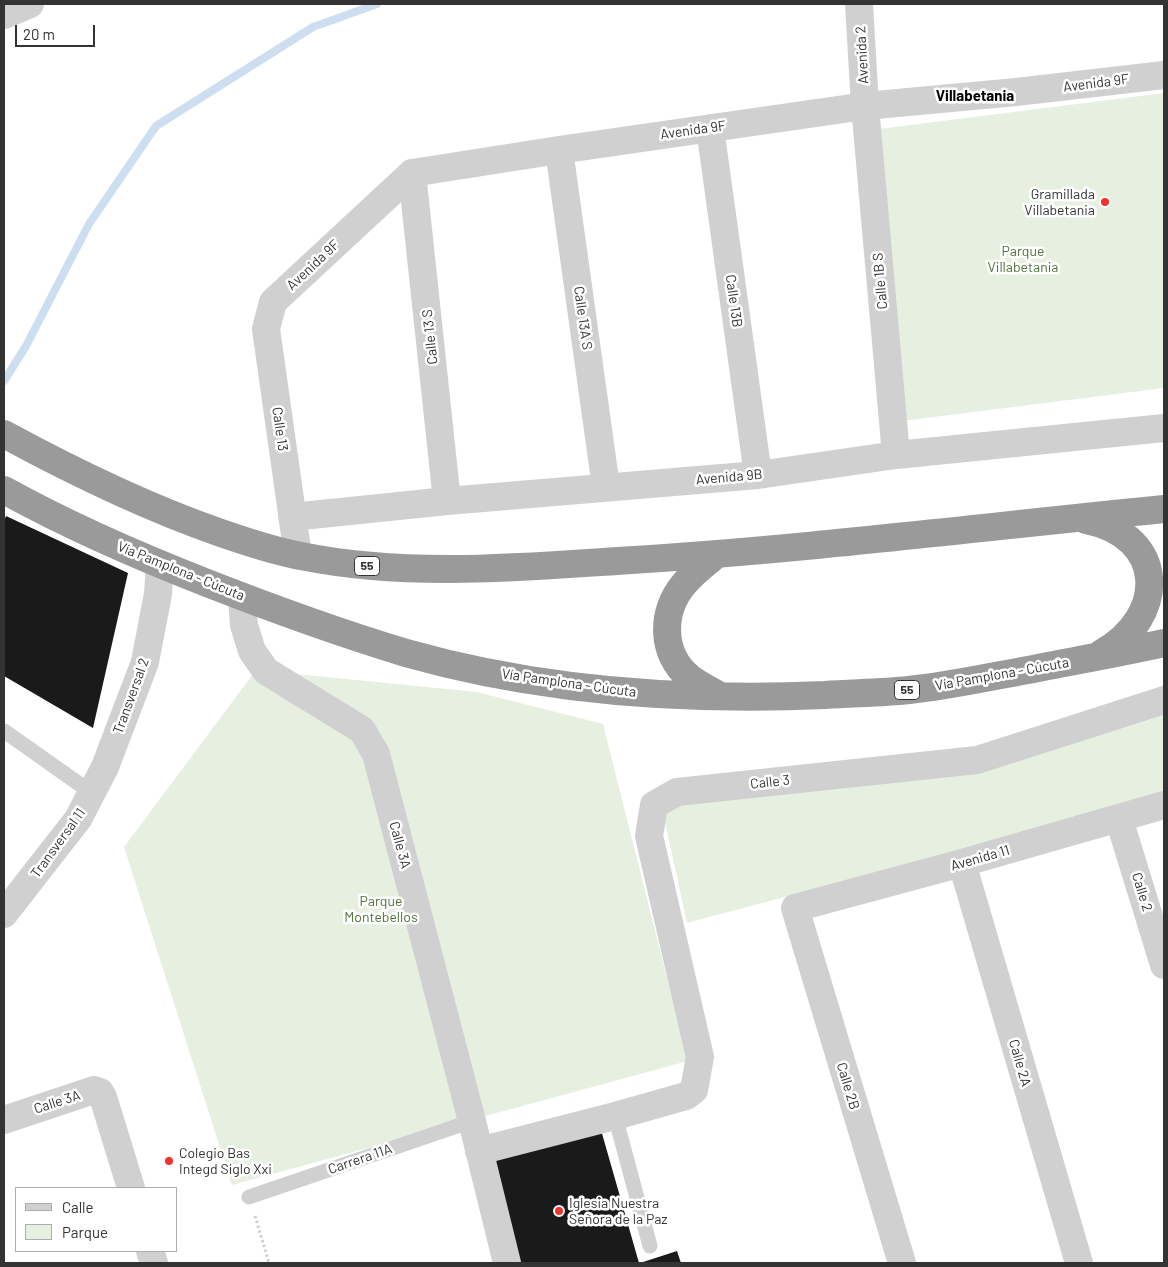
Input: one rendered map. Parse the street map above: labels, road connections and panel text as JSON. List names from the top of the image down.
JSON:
{
  "streets": {
    "highway": ["55", "Vía Pamplona - Cúcuta"],
    "street": [
      "Avenida 2",
      "Avenida 9F",
      "Calle 1B S",
      "Calle 13B",
      "Calle 13A S",
      "Calle 13 S",
      "Calle 13",
      "Avenida 9B",
      "Transversal 2",
      "Calle 3",
      "Transversal 11",
      "Calle 3A",
      "Avenida 11",
      "Calle 2",
      "Calle 2A",
      "Calle 2B"
    ],
    "lane": ["Carrera 11A"]
  },
  "crossings": [
    ["Avenida 2", "Avenida 9F"],
    ["Avenida 2", "Calle 1B S"],
    ["Avenida 9F", "Calle 1B S"],
    ["Avenida 9F", "Calle 13B"],
    ["Avenida 9F", "Calle 13A S"],
    ["Avenida 9F", "Calle 13 S"],
    ["Avenida 9F", "Calle 13"],
    ["Calle 1B S", "Avenida 9B"],
    ["Calle 13B", "Avenida 9B"],
    ["Calle 13A S", "Avenida 9B"],
    ["Calle 13 S", "Avenida 9B"],
    ["Calle 13", "Avenida 9B"],
    ["Calle 13", "55"],
    ["Vía Pamplona - Cúcuta", "Transversal 2"],
    ["Vía Pamplona - Cúcuta", "Calle 3A"],
    ["Transversal 2", "Transversal 11"],
    ["Calle 3A", "Carrera 11A"],
    ["Avenida 11", "Calle 2"],
    ["Avenida 11", "Calle 2A"],
    ["Avenida 11", "Calle 2B"]
  ],
  "districts": ["Villabetania"],
  "parks": ["Parque Villabetania", "Parque Montebellos"],
  "places": ["Gramillada Villabetania", "Colegio Bas Integd Siglo Xxi", "Iglesia Nuestra Señora de la Paz"],
  "legend": ["Calle", "Parque"],
  "scale_bar": "20 m"
}
